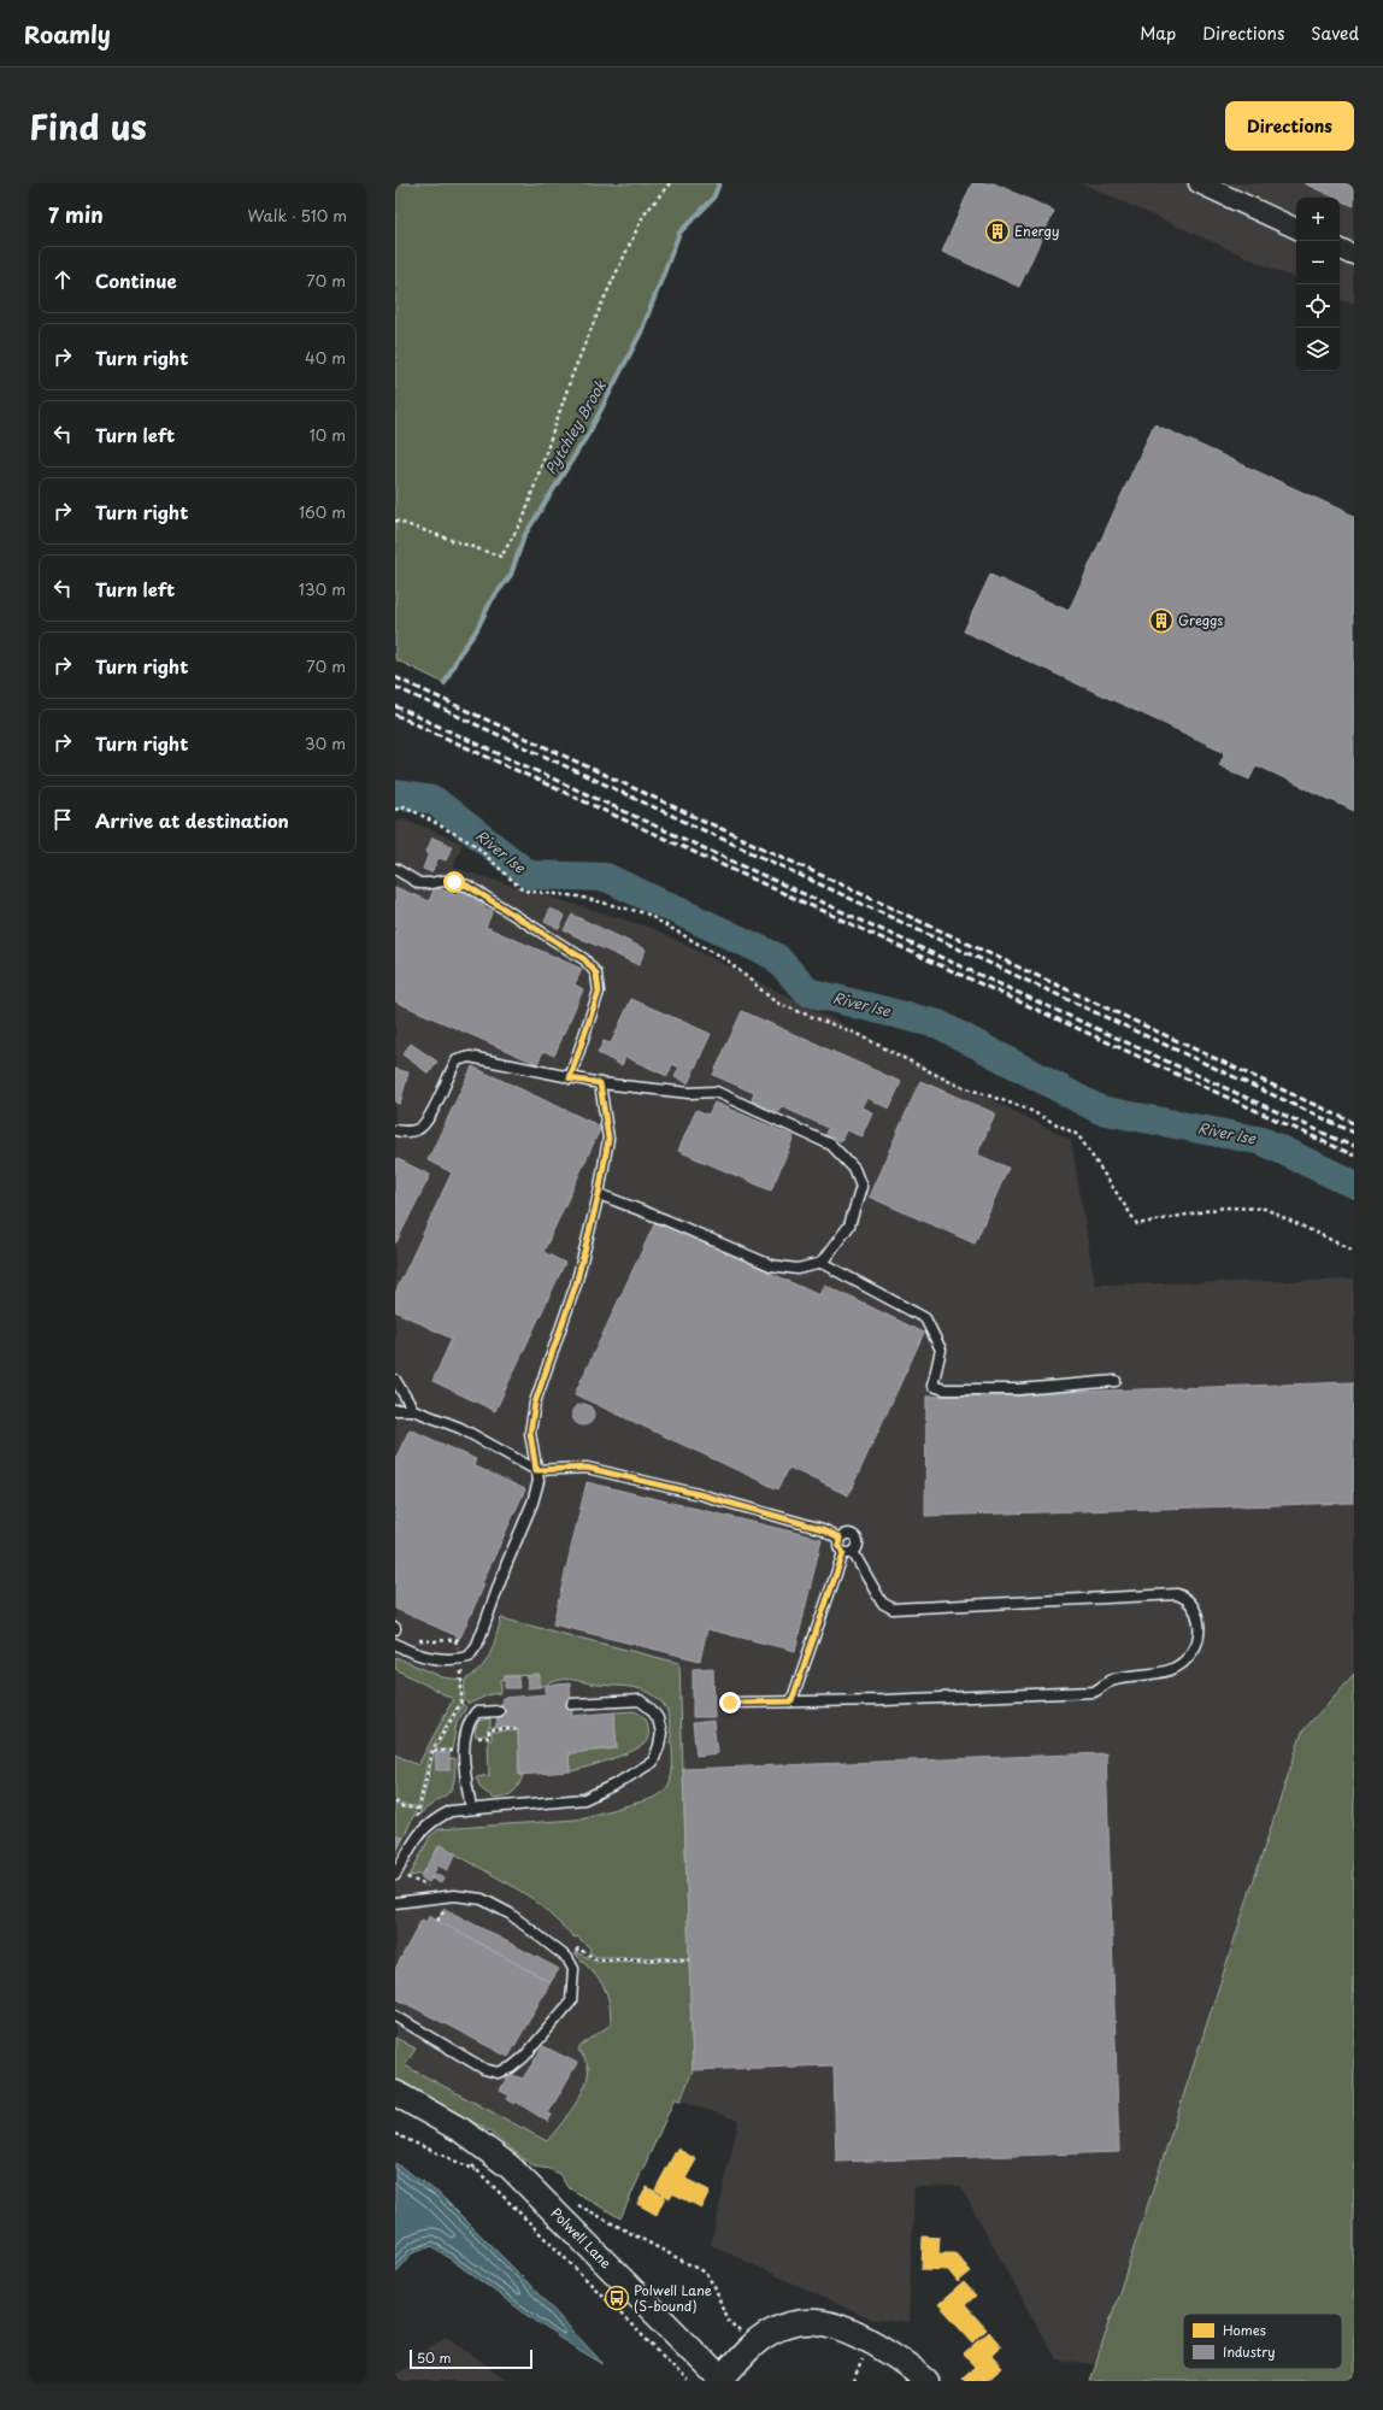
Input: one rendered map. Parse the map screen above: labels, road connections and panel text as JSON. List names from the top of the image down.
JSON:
{
  "streets": {
    "street": ["Polwell Lane"]
  },
  "water": ["Pytchley Brook", "River Ise"],
  "places": {
    "building": ["Energy", "Greggs"],
    "bus stop": ["Polwell Lane (S-bound)"]
  },
  "legend": ["Homes", "Industry"],
  "scale_bar": "50 m",
  "page": {
    "header": "Roamly",
    "nav": ["Map", "Directions", "Saved"],
    "title": "Find us",
    "buttons": "Directions",
    "heading": ["7 min", "Walk · 510 m"],
    "map_buttons": ["+", "−"],
    "list": [
      ["Continue", "70 m"],
      ["Turn right", "40 m"],
      ["Turn left", "10 m"],
      ["Turn right", "160 m"],
      ["Turn left", "130 m"],
      ["Turn right", "70 m"],
      ["Turn right", "30 m"],
      "Arrive at destination"
    ],
    "scale": "50 m"
  }
}
